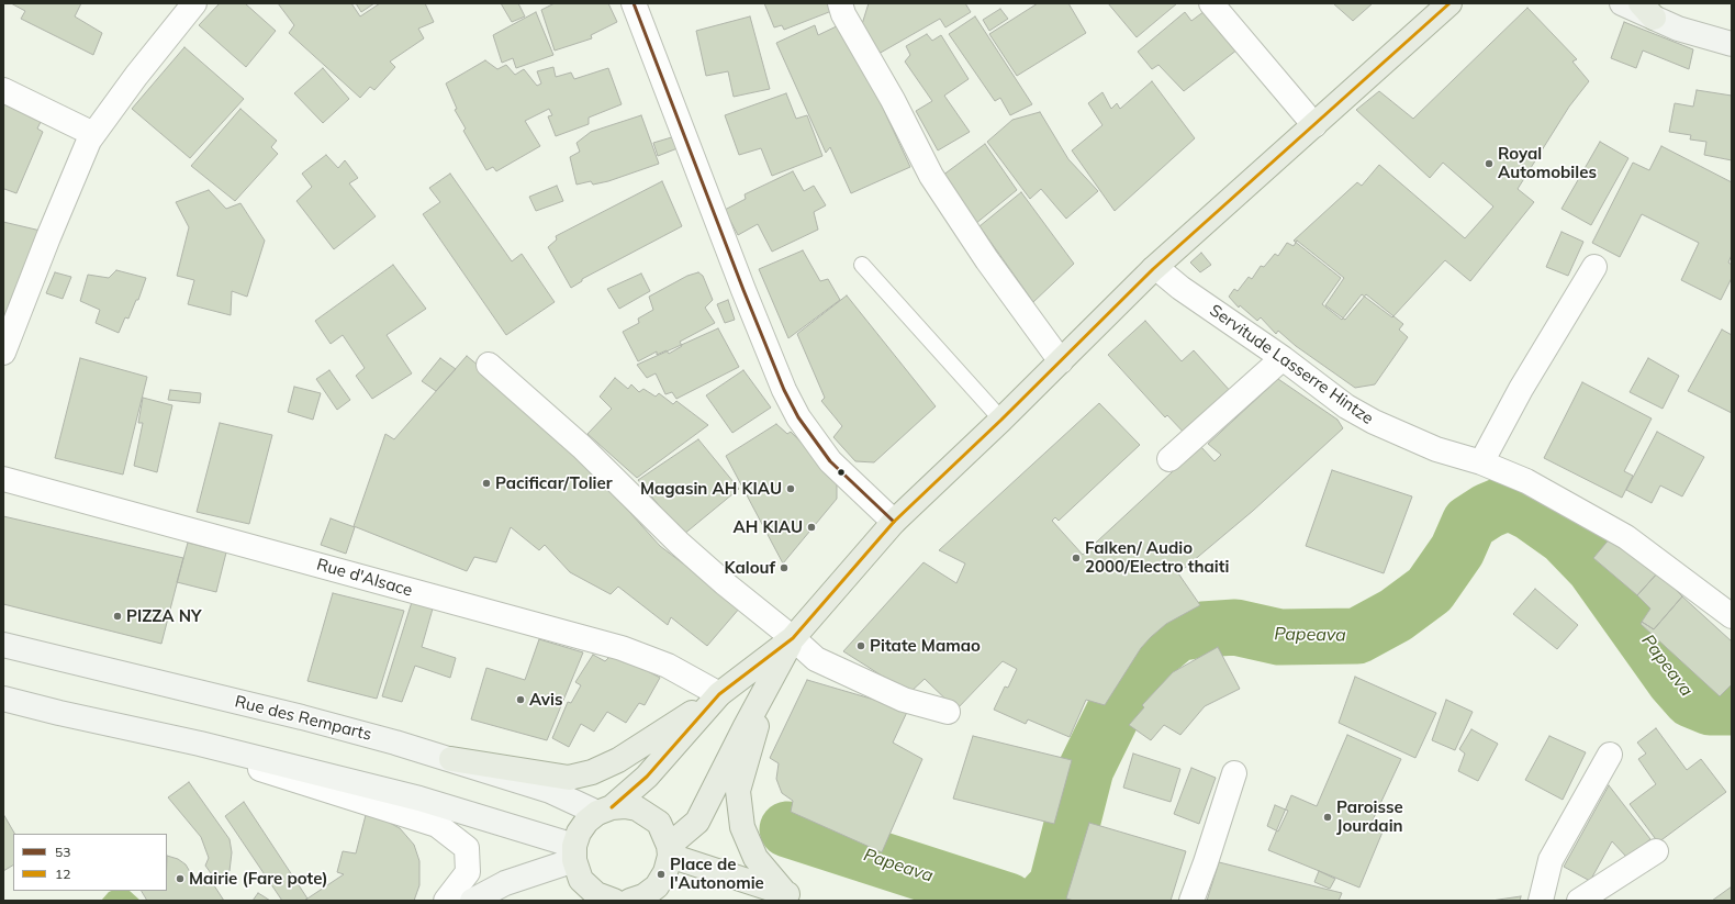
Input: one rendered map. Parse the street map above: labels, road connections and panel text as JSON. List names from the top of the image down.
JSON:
{
  "streets": {
    "main road": ["Rue des Remparts"],
    "street": ["Servitude Lasserre Hintze", "Rue d'Alsace"]
  },
  "water": ["Papeava"],
  "places": [
    "Royal Automobiles",
    "Pacificar/Tolier",
    "Magasin AH KIAU",
    "AH KIAU",
    "Falken/ Audio 2000/Electro thaiti",
    "Kalouf",
    "PIZZA NY",
    "Pitate Mamao",
    "Avis",
    "Paroisse Jourdain",
    "Place de l'Autonomie",
    "Mairie (Fare pote)"
  ],
  "lines": ["transit line 53", "transit line 12"],
  "legend": ["53", "12"]
}
